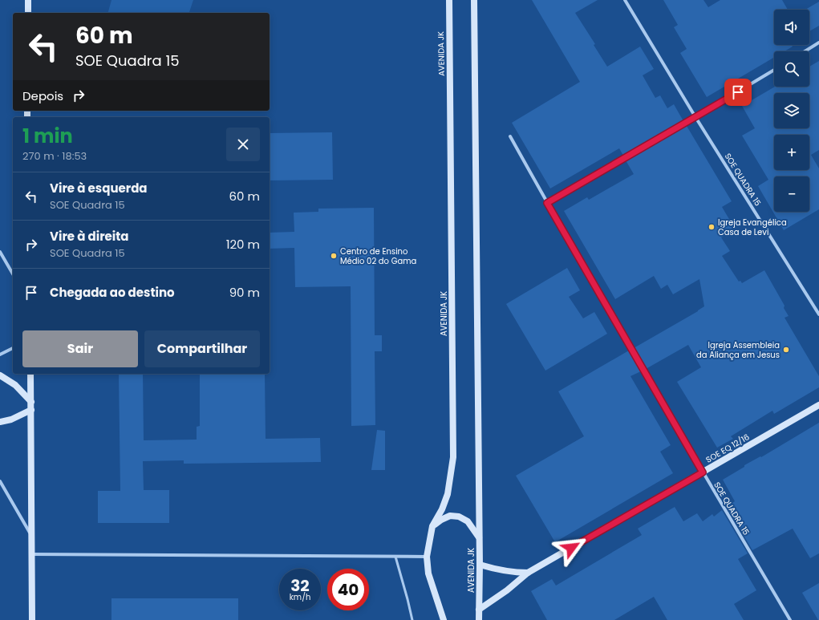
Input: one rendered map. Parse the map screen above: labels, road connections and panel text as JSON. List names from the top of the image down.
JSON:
{
  "streets": {
    "main road": ["AVENIDA JK", "SOE EQ 12/16"],
    "street": ["SOE QUADRA 15"]
  },
  "crossings": [
    ["AVENIDA JK", "SOE EQ 12/16"],
    ["SOE QUADRA 15", "SOE EQ 12/16"]
  ],
  "places": ["Igreja Evangélica Casa de Levi", "Centro de Ensino Médio 02 do Gama", "Igreja Assembleia da Aliança em Jesus"],
  "page": {
    "map_buttons": ["+", "−"],
    "turn": ["60 m", "SOE Quadra 15"],
    "then": "Depois",
    "heading": ["1 min", "270 m · 18:53"],
    "list": [
      {
        "name": "Vire à esquerda",
        "note": "SOE Quadra 15",
        "value": "60 m"
      },
      {
        "name": "Vire à direita",
        "note": "SOE Quadra 15",
        "value": "120 m"
      },
      {
        "name": "Chegada ao destino",
        "value": "90 m"
      }
    ],
    "buttons": ["Sair", "Compartilhar"],
    "speed": "32 km/h",
    "limit": "40"
  }
}
